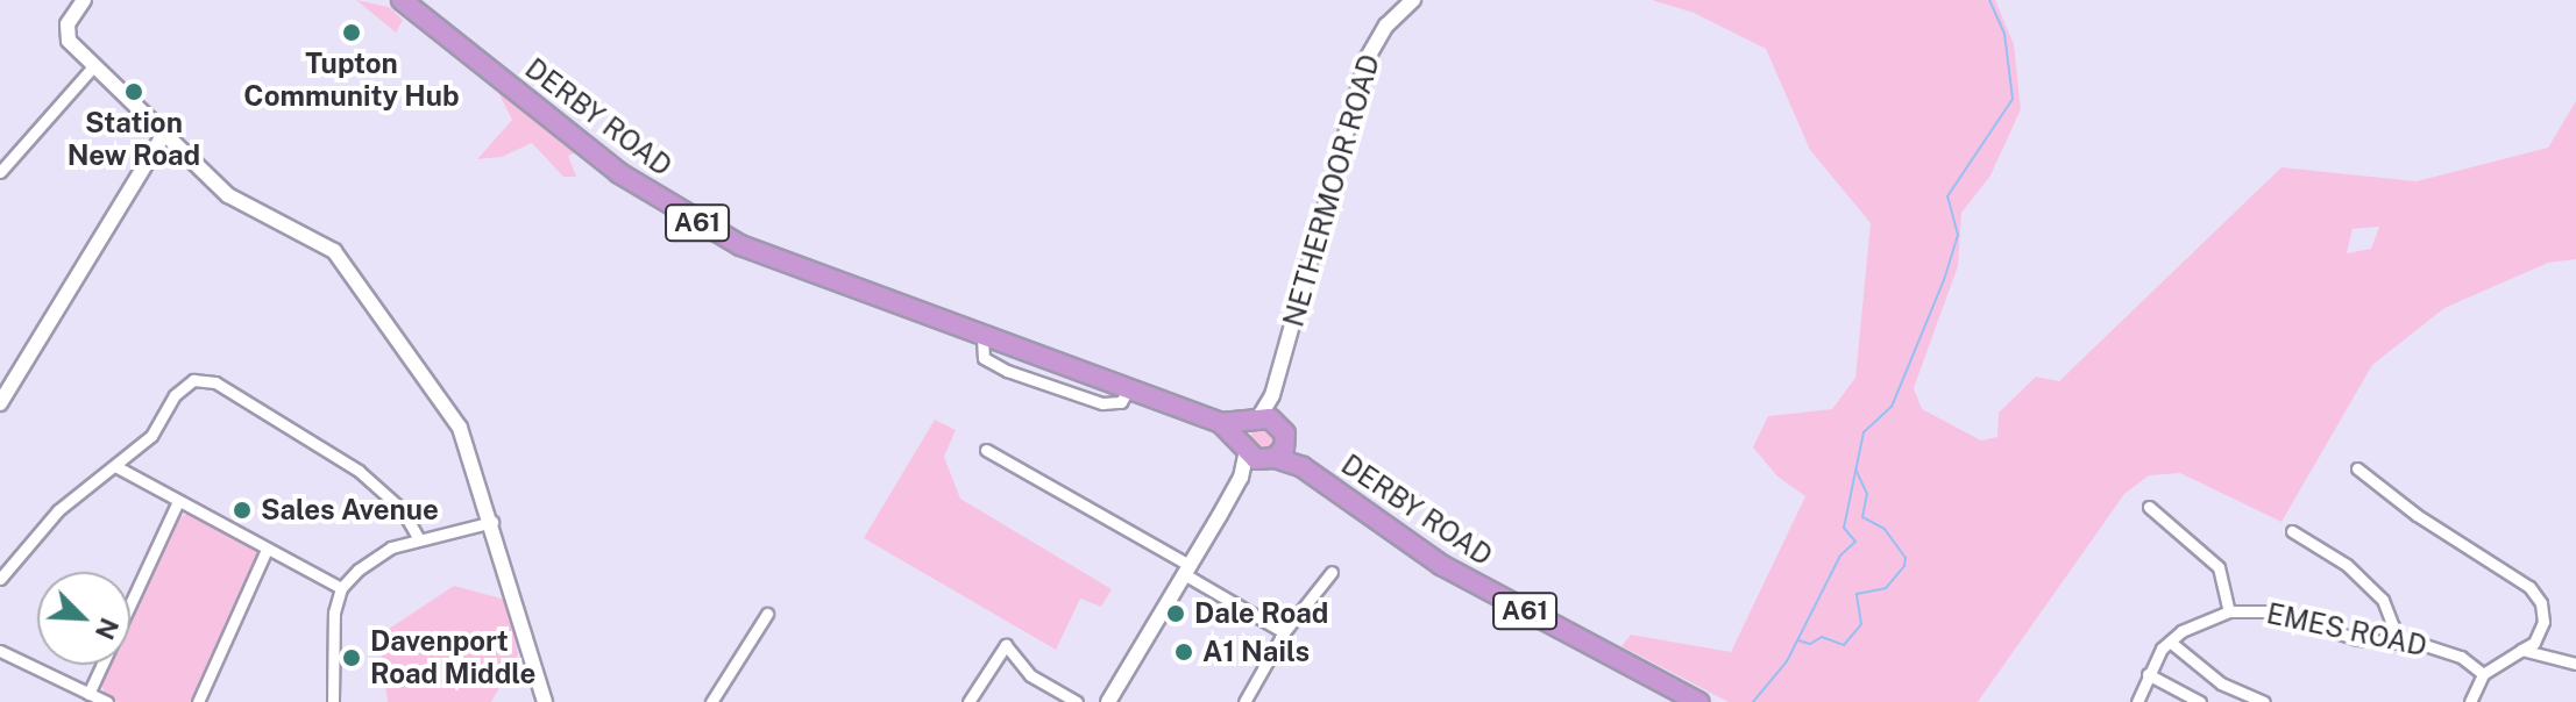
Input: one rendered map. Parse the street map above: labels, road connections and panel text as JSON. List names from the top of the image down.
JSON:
{
  "streets": {
    "highway": ["DERBY ROAD", "A61"],
    "street": ["NETHERMOOR ROAD", "EMES ROAD"]
  },
  "crossings": [
    ["DERBY ROAD", "NETHERMOOR ROAD"],
    ["DERBY ROAD", "A61"],
    ["NETHERMOOR ROAD", "A61"]
  ],
  "places": [
    "Tupton Community Hub",
    "Station New Road",
    "Sales Avenue",
    "Dale Road",
    "A1 Nails",
    "Davenport Road Middle"
  ],
  "north": "bottom right"
}
